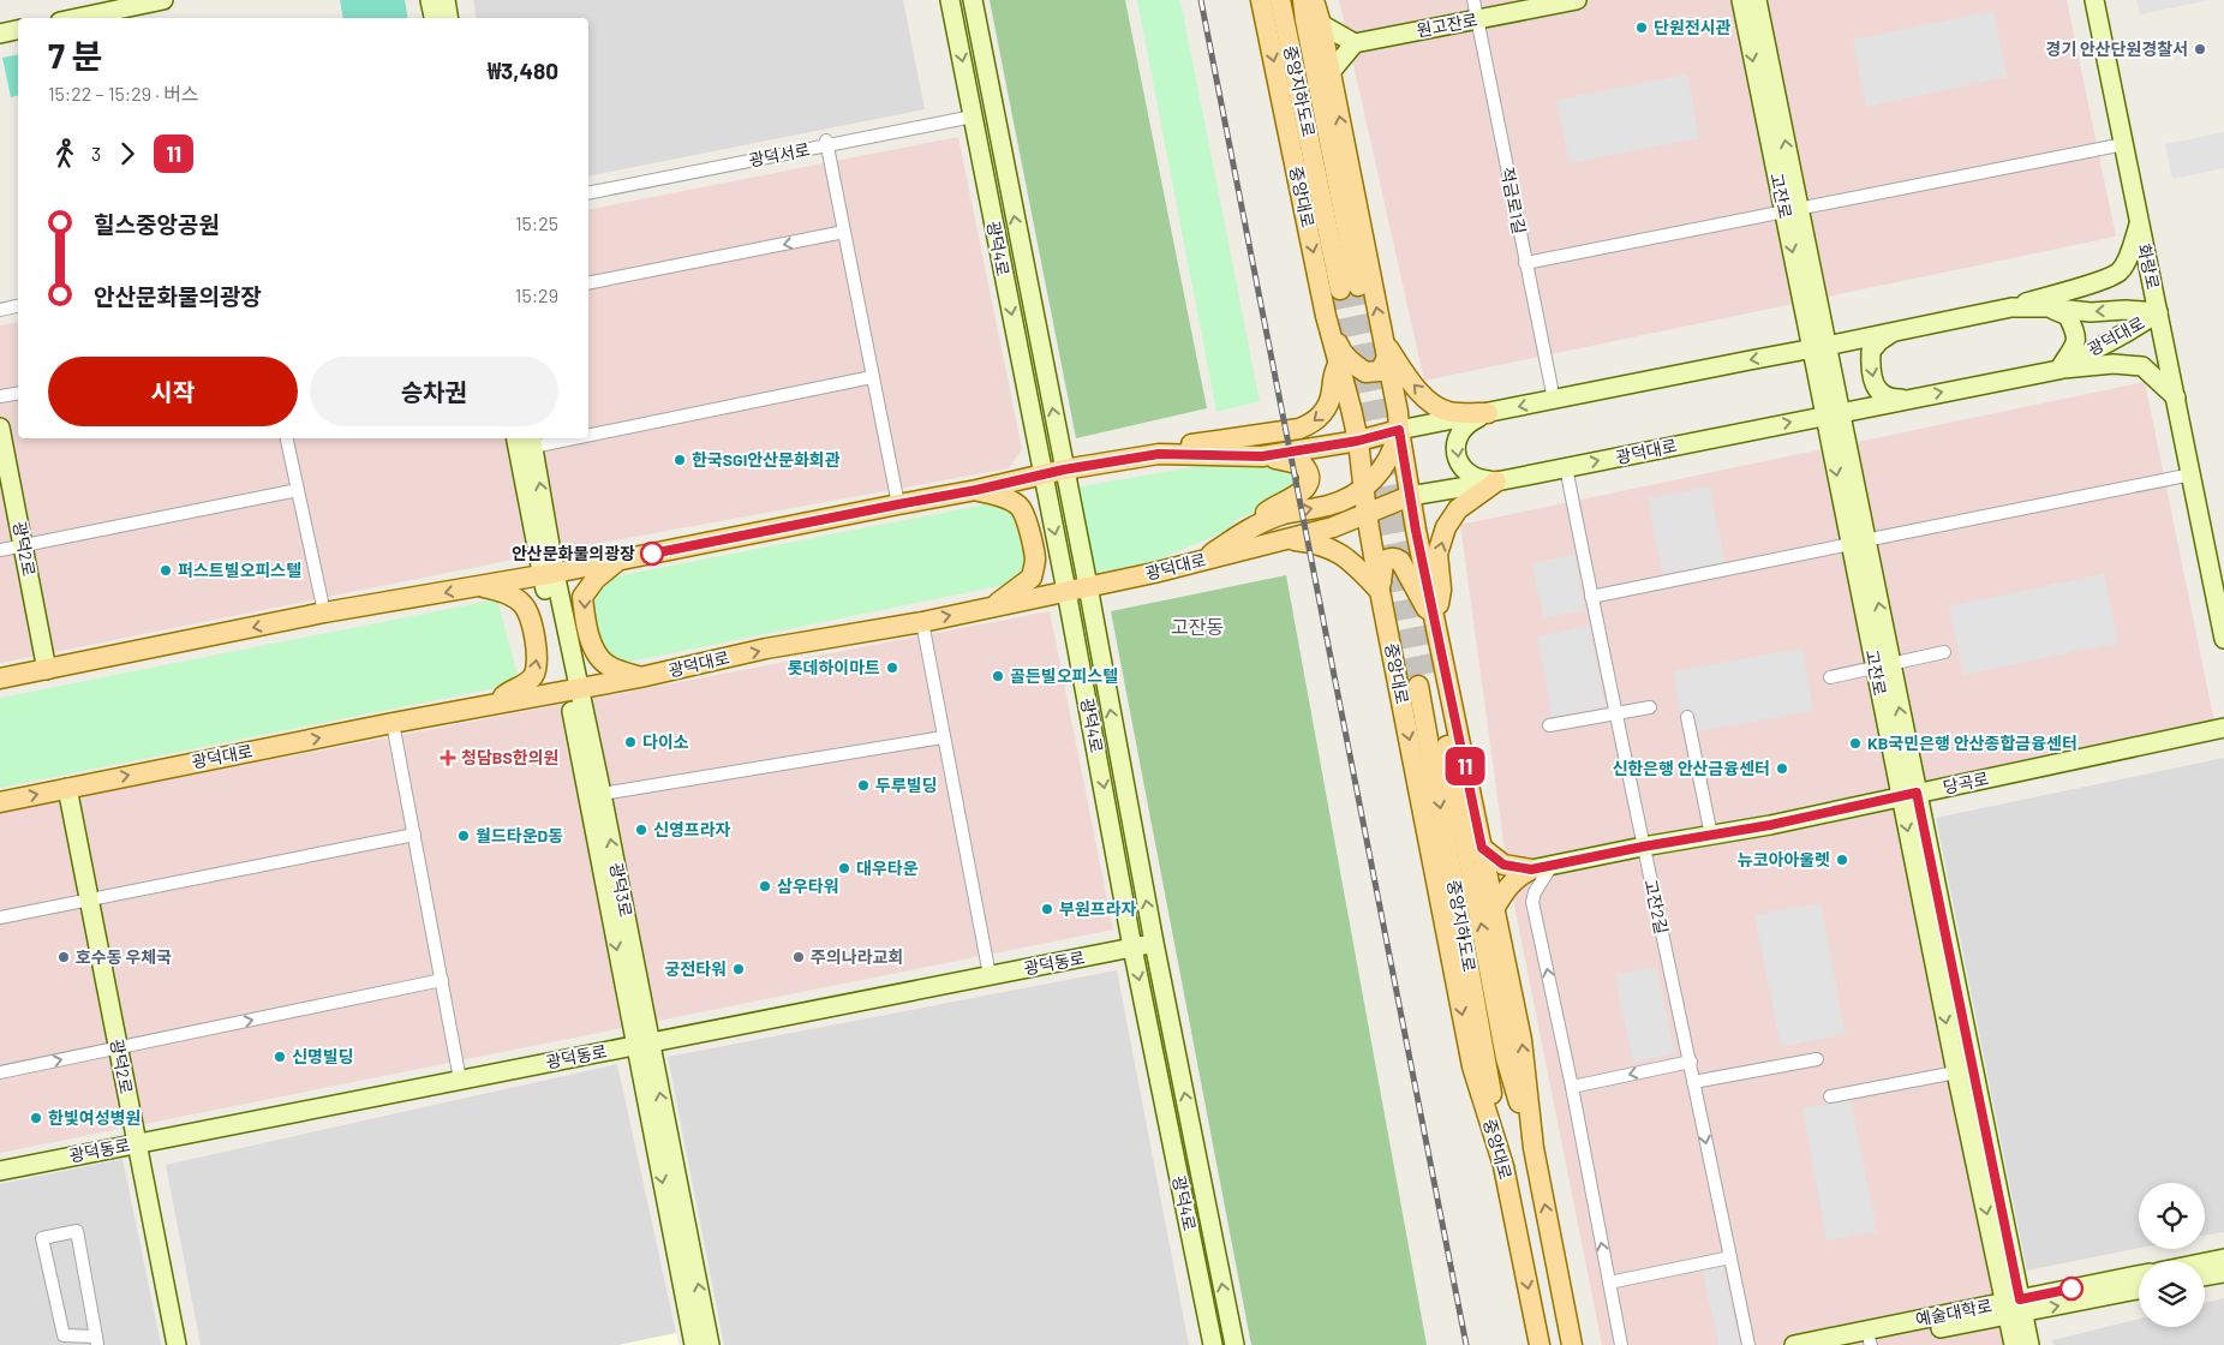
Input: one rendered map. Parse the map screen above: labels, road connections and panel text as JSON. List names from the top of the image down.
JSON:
{
  "streets": {
    "main road": ["중앙지하도로", "중앙대로", "광덕대로"],
    "street": [
      "원고잔로",
      "광덕서로",
      "고잔로",
      "적금로1길",
      "광덕4로",
      "화랑로",
      "광덕2로",
      "당곡로",
      "광덕3로",
      "고잔2길",
      "광덕동로",
      "예술대학로"
    ]
  },
  "crossings": [
    ["원고잔로", "적금로1길"],
    ["중앙지하도로", "중앙대로"],
    ["광덕서로", "광덕4로"],
    ["고잔로", "광덕대로"],
    ["고잔로", "당곡로"],
    ["고잔로", "예술대학로"],
    ["중앙대로", "광덕대로"],
    ["적금로1길", "광덕대로"],
    ["광덕4로", "광덕대로"],
    ["광덕4로", "광덕동로"],
    ["화랑로", "광덕대로"],
    ["광덕대로", "광덕2로"],
    ["광덕대로", "광덕3로"],
    ["광덕대로", "고잔2길"],
    ["광덕2로", "광덕동로"],
    ["당곡로", "고잔2길"],
    ["광덕3로", "광덕동로"]
  ],
  "districts": ["고잔동"],
  "places": {
    "other": [
      "단원전시관",
      "경기 안산단원경찰서",
      "한국SGI안산문화회관",
      "안산문화물의광장",
      "퍼스트빌오피스텔",
      "롯데하이마트",
      "골든빌오피스텔",
      "다이소",
      "KB국민은행 안산종합금융센터",
      "신한은행 안산금융센터",
      "두루빌딩",
      "신영프라자",
      "월드타운D동",
      "뉴코아아울렛",
      "대우타운",
      "삼우타워",
      "부원프라자",
      "호수동 우체국",
      "주의나라교회",
      "궁전타워",
      "신명빌딩",
      "한빛여성병원"
    ],
    "health": ["청담BS한의원"]
  },
  "lines": ["bus line 11"],
  "page": {
    "on_map": "11",
    "heading": ["7 분", "15:22 – 15:29 · 버스", "₩3,480"],
    "legs": ["3", "11"],
    "list": [
      {
        "name": "힐스중앙공원",
        "value": "15:25"
      },
      {
        "name": "안산문화물의광장",
        "value": "15:29"
      }
    ],
    "buttons": ["시작", "승차권"]
  }
}
